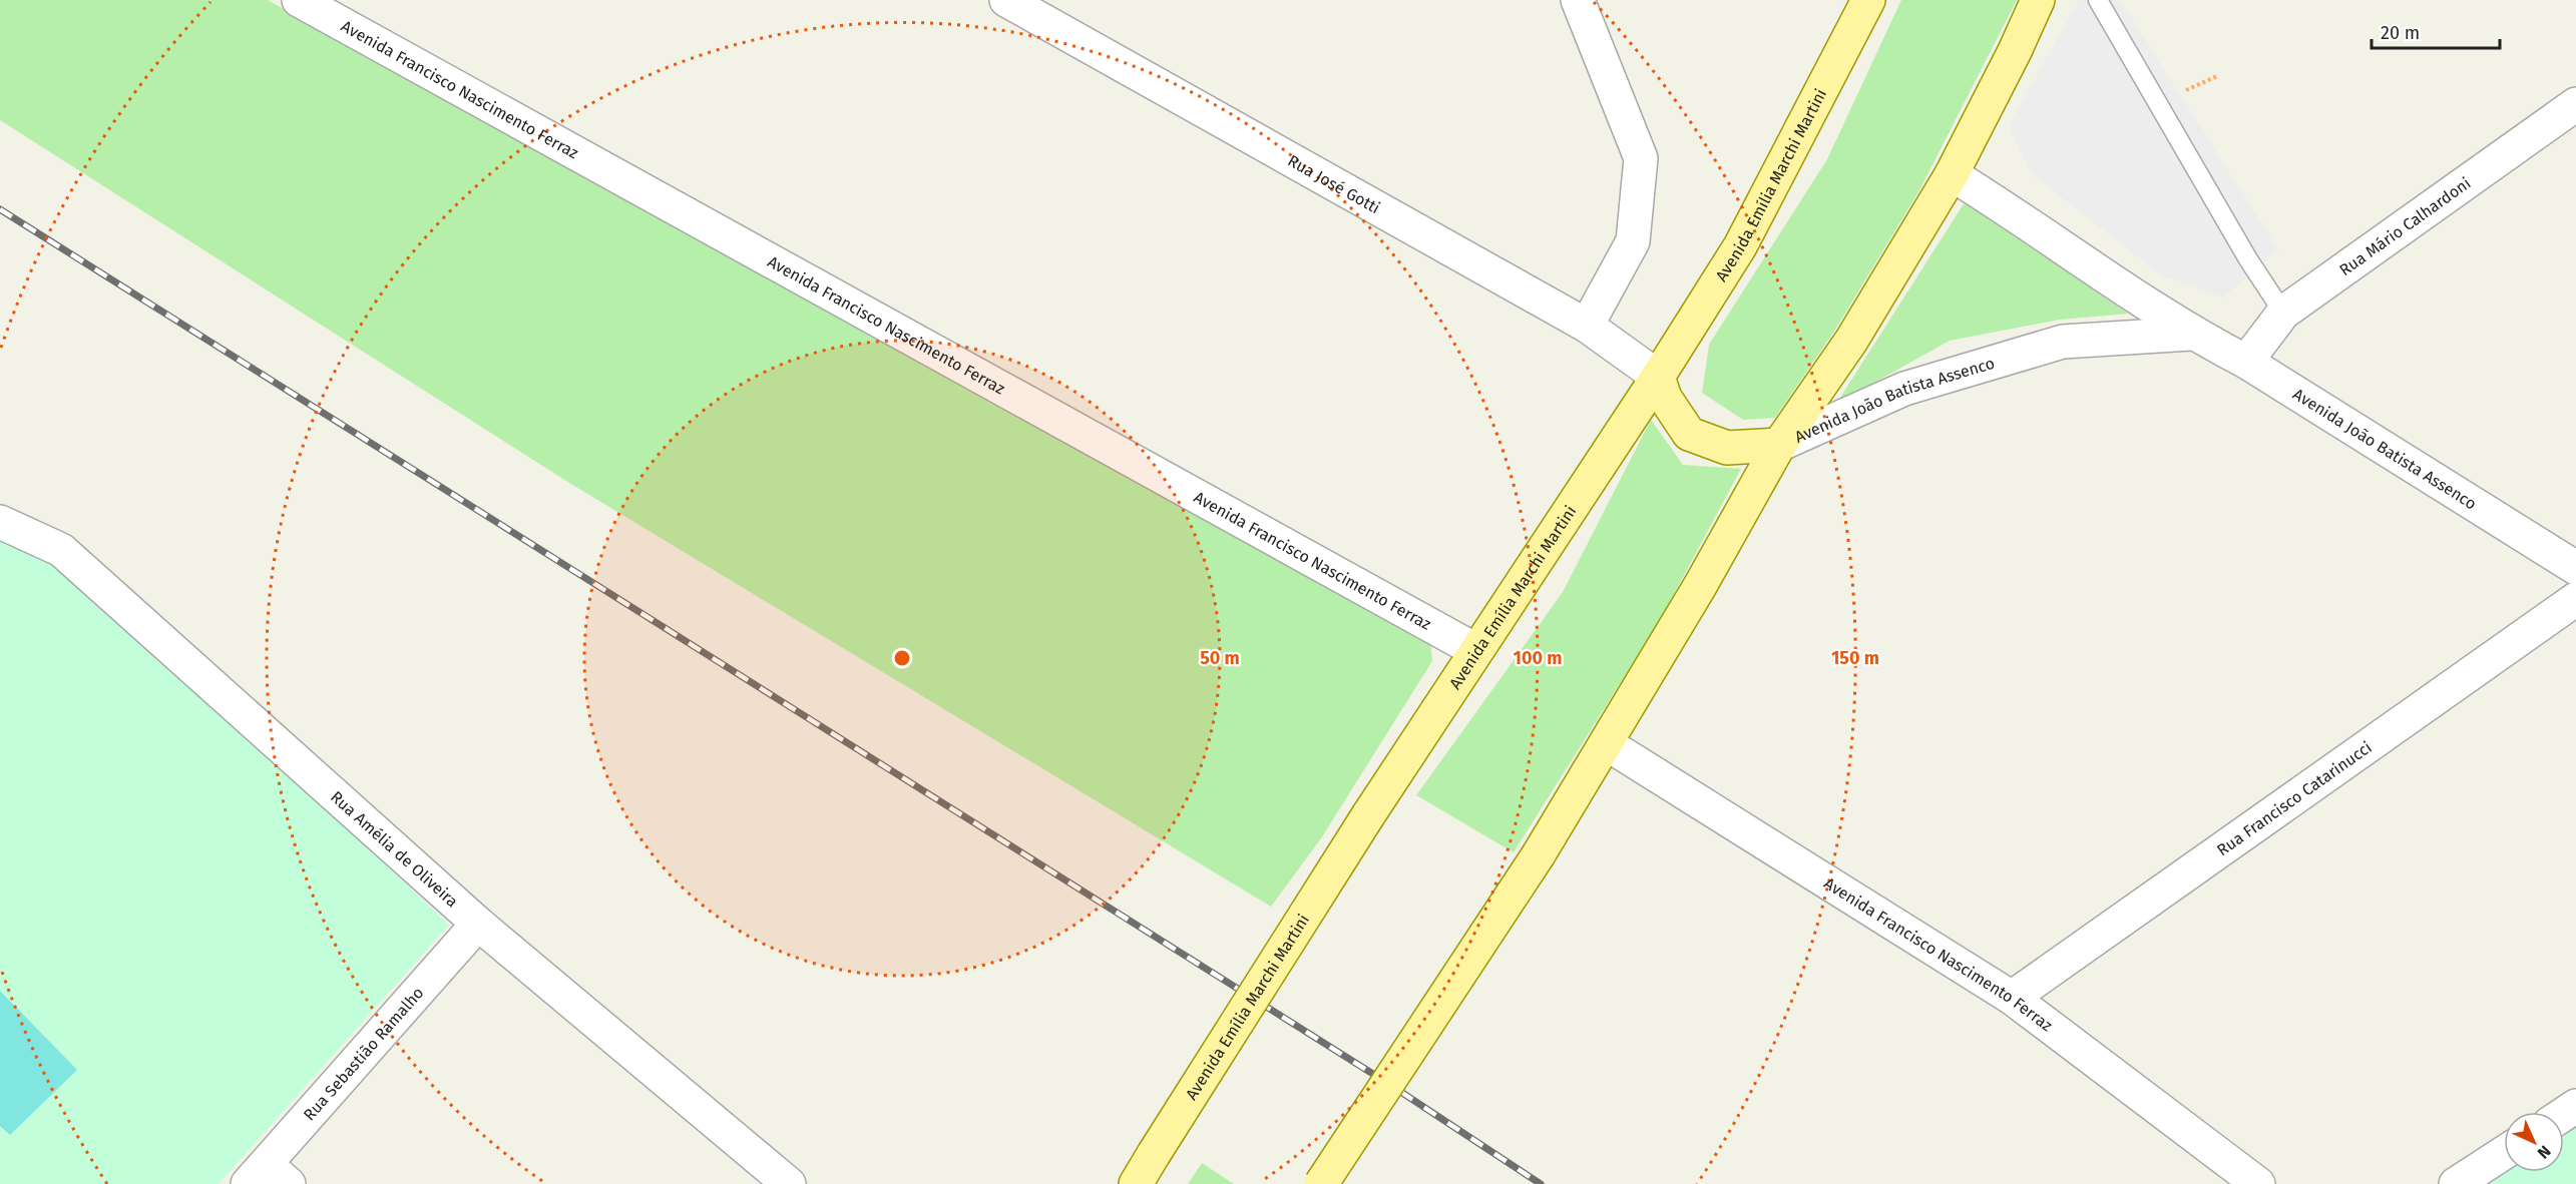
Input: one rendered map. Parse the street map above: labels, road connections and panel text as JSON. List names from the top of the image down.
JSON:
{
  "streets": {
    "main road": ["Avenida Emília Marchi Martini"],
    "street": [
      "Avenida Francisco Nascimento Ferraz",
      "Rua José Gotti",
      "Rua Mário Calhardoni",
      "Avenida João Batista Assenco",
      "Rua Francisco Catarinucci",
      "Rua Amélia de Oliveira",
      "Rua Sebastião Ramalho"
    ]
  },
  "crossings": [
    ["Avenida Francisco Nascimento Ferraz", "Avenida Emília Marchi Martini"],
    ["Avenida Francisco Nascimento Ferraz", "Rua Francisco Catarinucci"],
    ["Rua José Gotti", "Avenida Emília Marchi Martini"],
    ["Rua Mário Calhardoni", "Avenida João Batista Assenco"],
    ["Rua Amélia de Oliveira", "Rua Sebastião Ramalho"]
  ],
  "scale_bar": "20 m",
  "north": "bottom right",
  "rings": ["50 m", "100 m", "150 m"]
}
